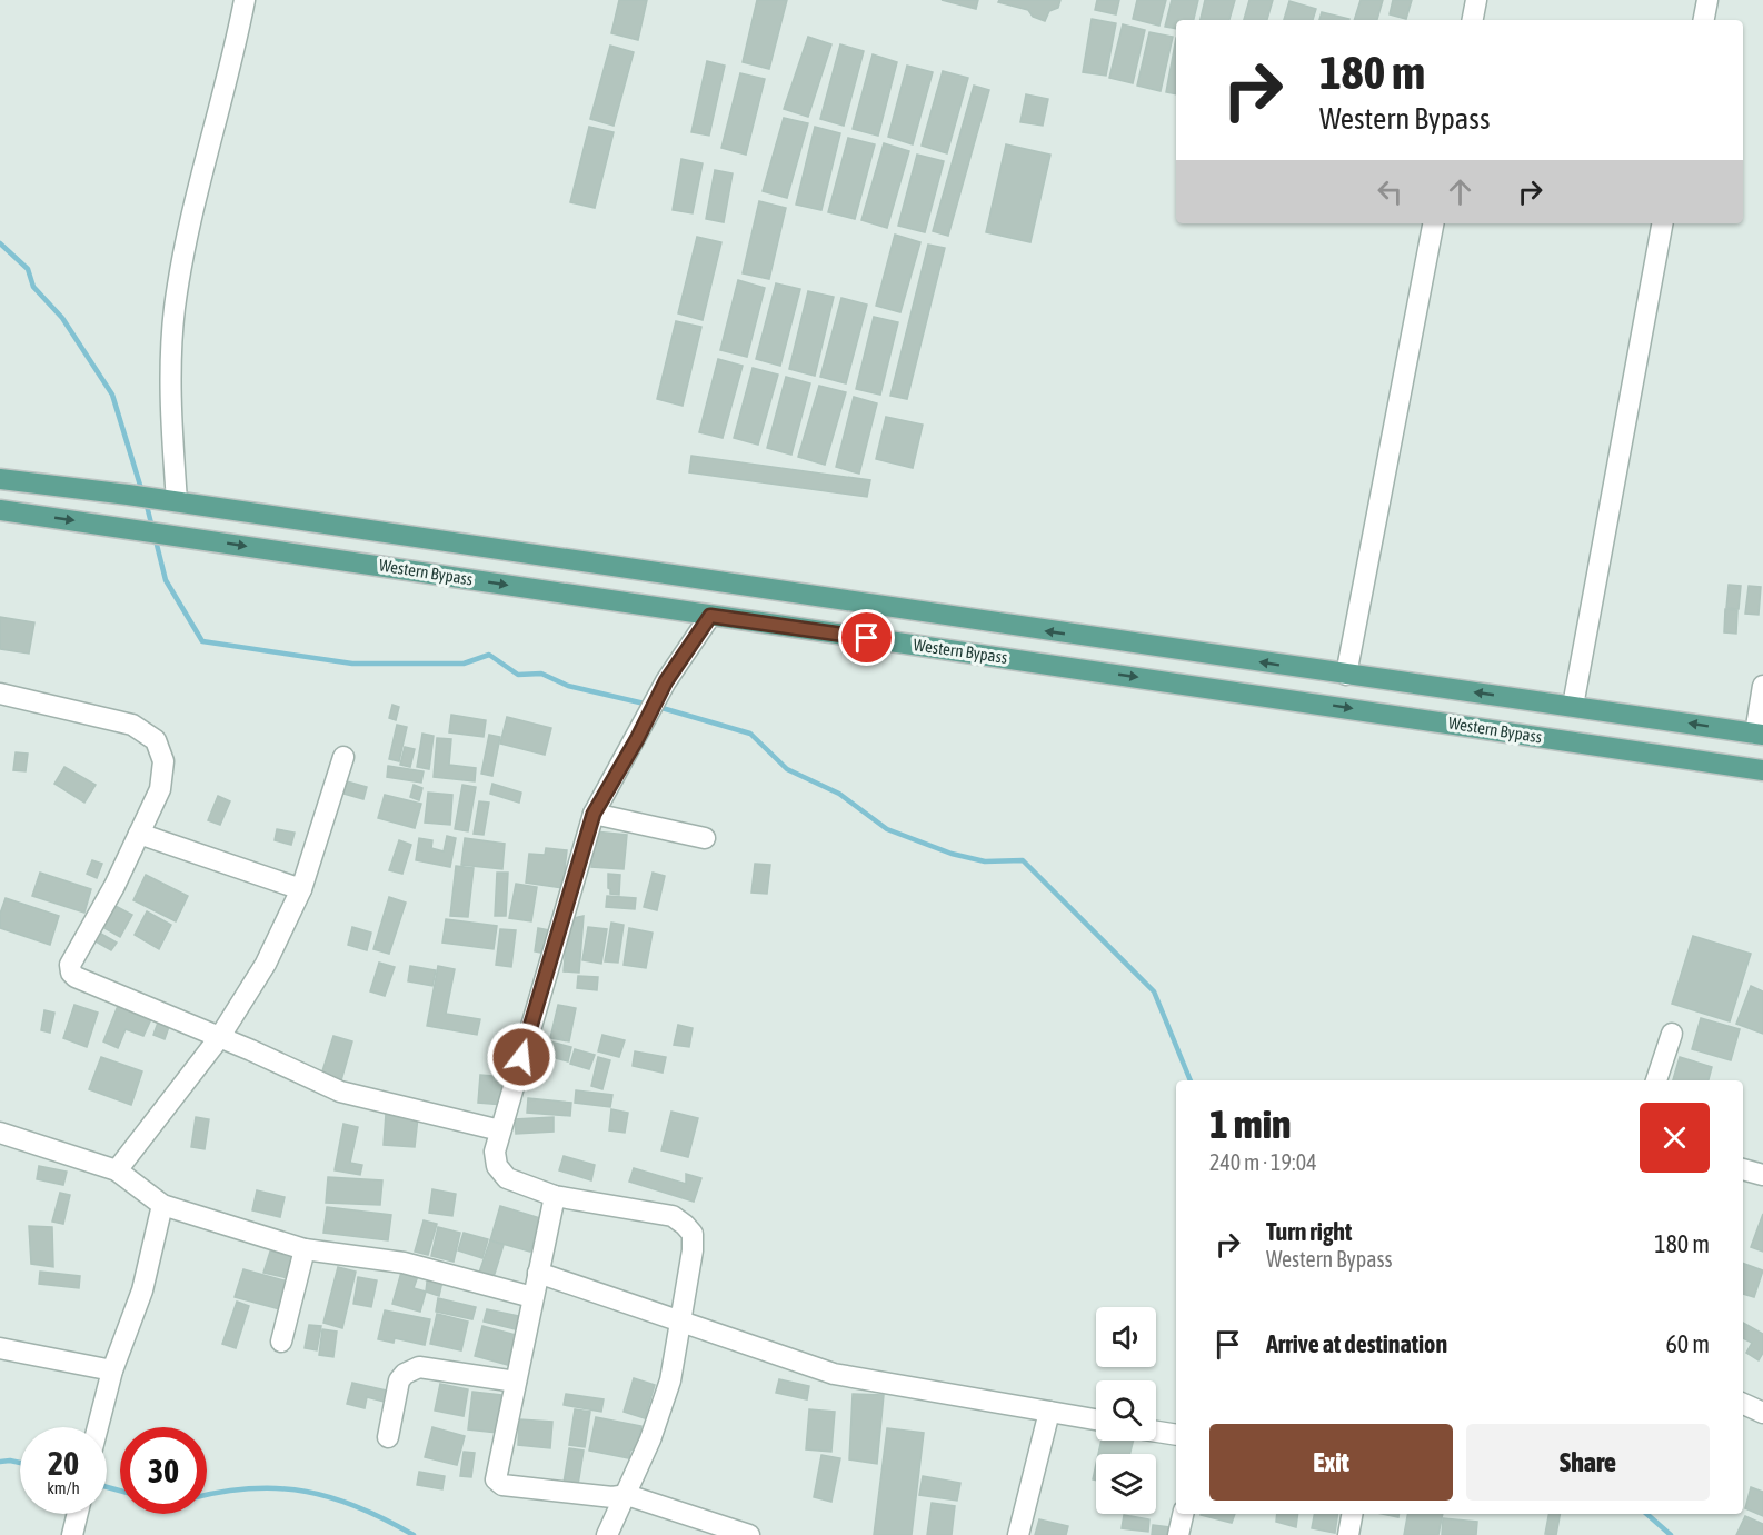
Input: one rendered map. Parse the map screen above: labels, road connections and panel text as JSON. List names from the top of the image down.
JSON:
{
  "streets": {
    "main road": ["Western Bypass"]
  },
  "page": {
    "turn": ["180 m", "Western Bypass"],
    "heading": ["1 min", "240 m · 19:04"],
    "list": [
      {
        "name": "Turn right",
        "note": "Western Bypass",
        "value": "180 m"
      },
      {
        "name": "Arrive at destination",
        "value": "60 m"
      }
    ],
    "buttons": ["Exit", "Share"],
    "speed": "20 km/h",
    "limit": "30"
  }
}
